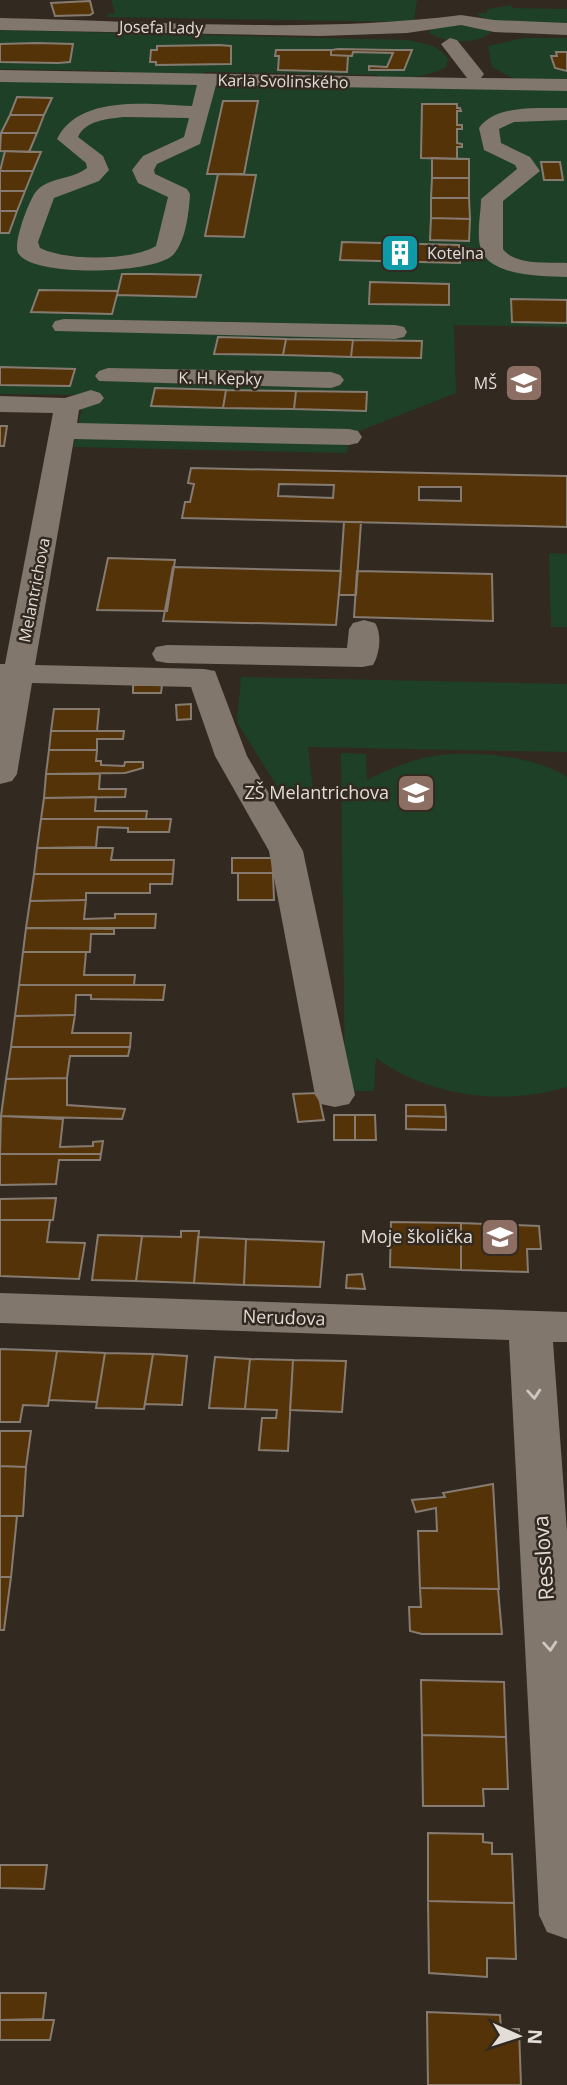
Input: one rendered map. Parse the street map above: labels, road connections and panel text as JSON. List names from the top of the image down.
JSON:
{
  "streets": {
    "street": [
      "Josefa Lady",
      "Karla Svolinského",
      "K. H. Kepky",
      "Melantrichova",
      "Nerudova",
      "Resslova"
    ]
  },
  "crossings": [
    ["Nerudova", "Resslova"]
  ],
  "one_way": ["Resslova"],
  "places": {
    "building": ["Kotelna"],
    "school or university": ["MŠ", "ZŠ Melantrichova", "Moje školička"]
  },
  "north": "right"
}
